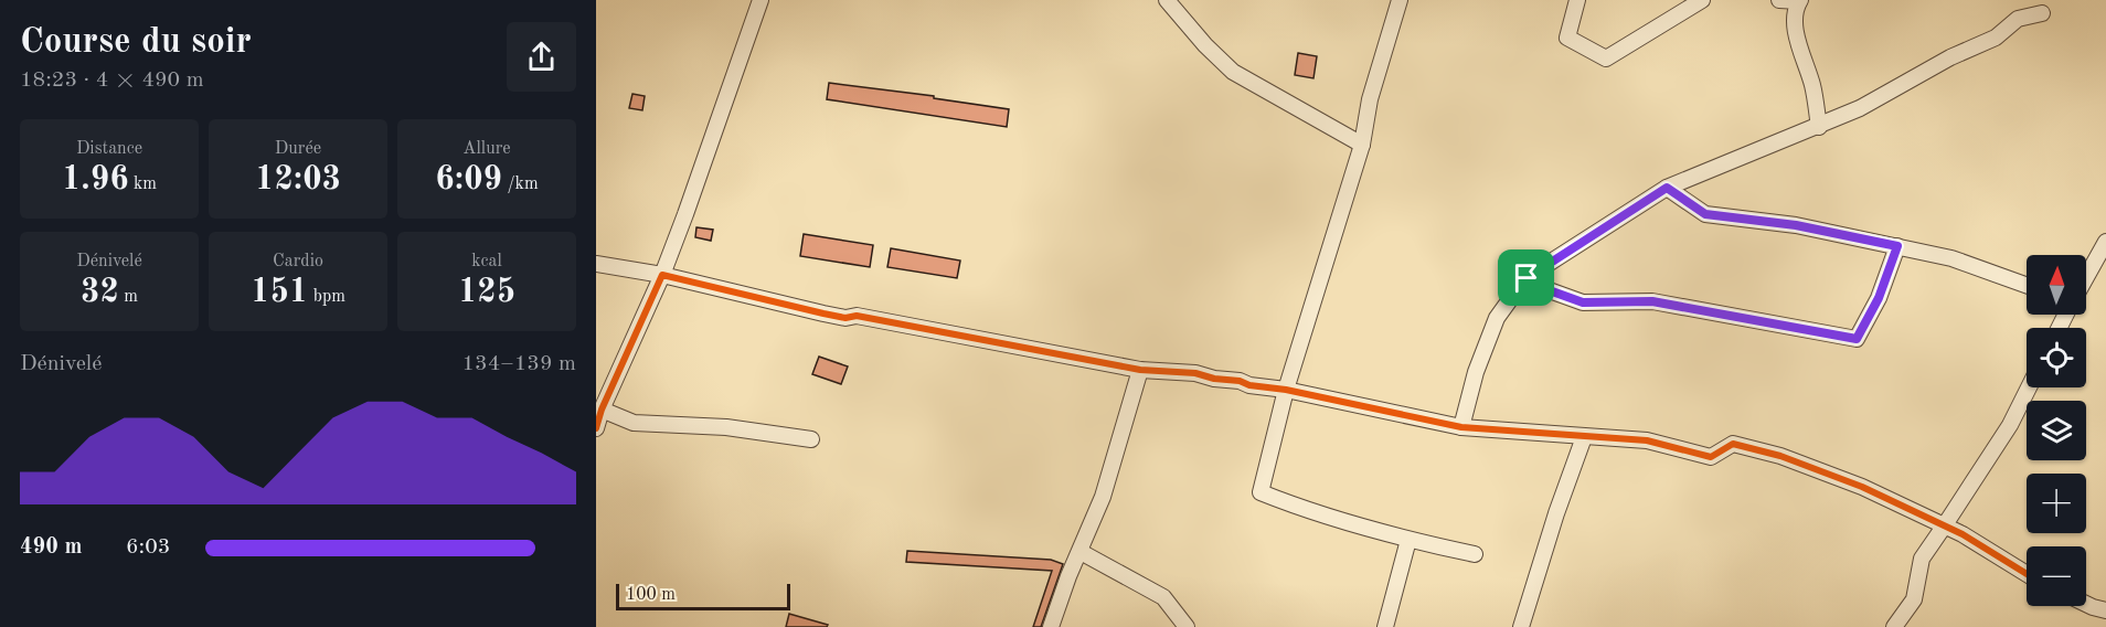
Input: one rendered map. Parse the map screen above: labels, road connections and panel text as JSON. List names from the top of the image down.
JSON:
{
  "scale_bar": "100 m",
  "north": "top",
  "page": {
    "heading": ["Course du soir", "18:23 · 4 × 490 m"],
    "stats": [
      ["Distance", "1.96 km"],
      ["Durée", "12:03"],
      ["Allure", "6:09 /km"],
      ["Dénivelé", "32 m"],
      ["Cardio", "151 bpm"],
      ["kcal", "125"]
    ],
    "map_buttons": ["+", "−"],
    "chart": ["Dénivelé", "134–139 m"],
    "list": [
      {
        "name": "490 m",
        "note": "6:03"
      }
    ],
    "scale": "100 m"
  }
}
